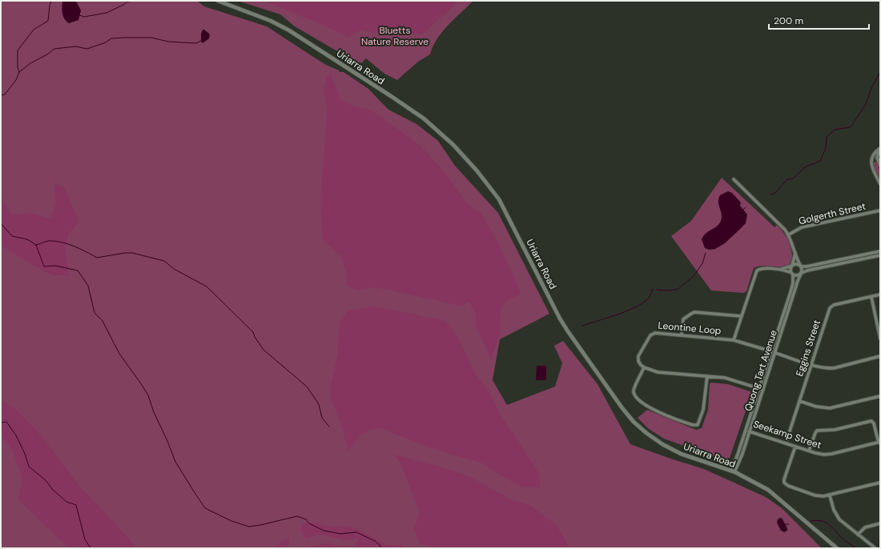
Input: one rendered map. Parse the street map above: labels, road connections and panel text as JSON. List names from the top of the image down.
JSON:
{
  "streets": {
    "street": [
      "Uriarra Road",
      "Golgerth Street",
      "Leontine Loop",
      "Eggins Street",
      "Quong Tart Avenue",
      "Seekamp Street"
    ]
  },
  "crossings": [
    ["Uriarra Road", "Quong Tart Avenue"],
    ["Leontine Loop", "Quong Tart Avenue"],
    ["Eggins Street", "Seekamp Street"],
    ["Quong Tart Avenue", "Seekamp Street"]
  ],
  "parks": ["Bluetts Nature Reserve"],
  "scale_bar": "200 m"
}
